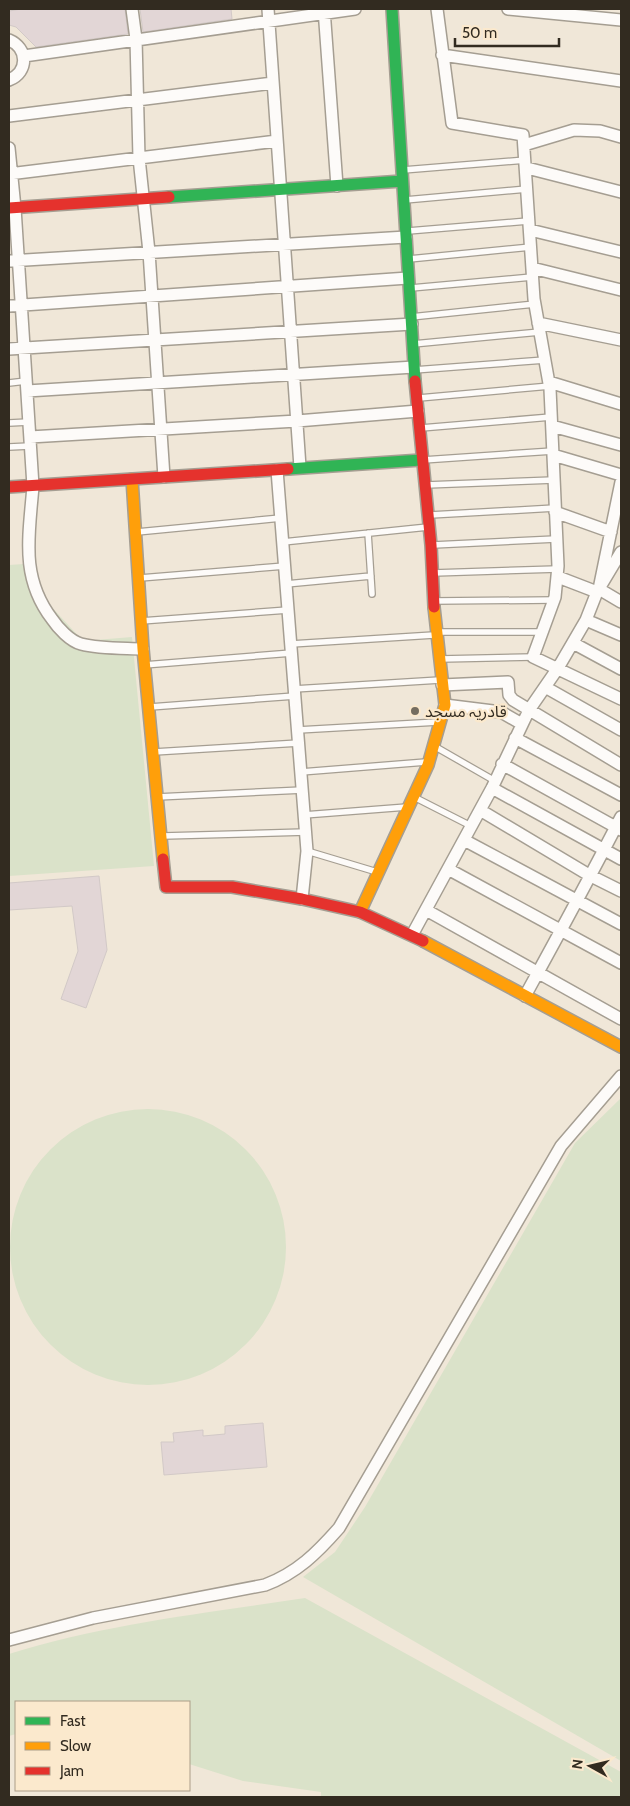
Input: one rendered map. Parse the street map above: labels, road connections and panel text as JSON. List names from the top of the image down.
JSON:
{
  "places": ["قادریہ مسجد"],
  "legend": ["Fast", "Slow", "Jam"],
  "scale_bar": "50 m",
  "north": "left"
}
